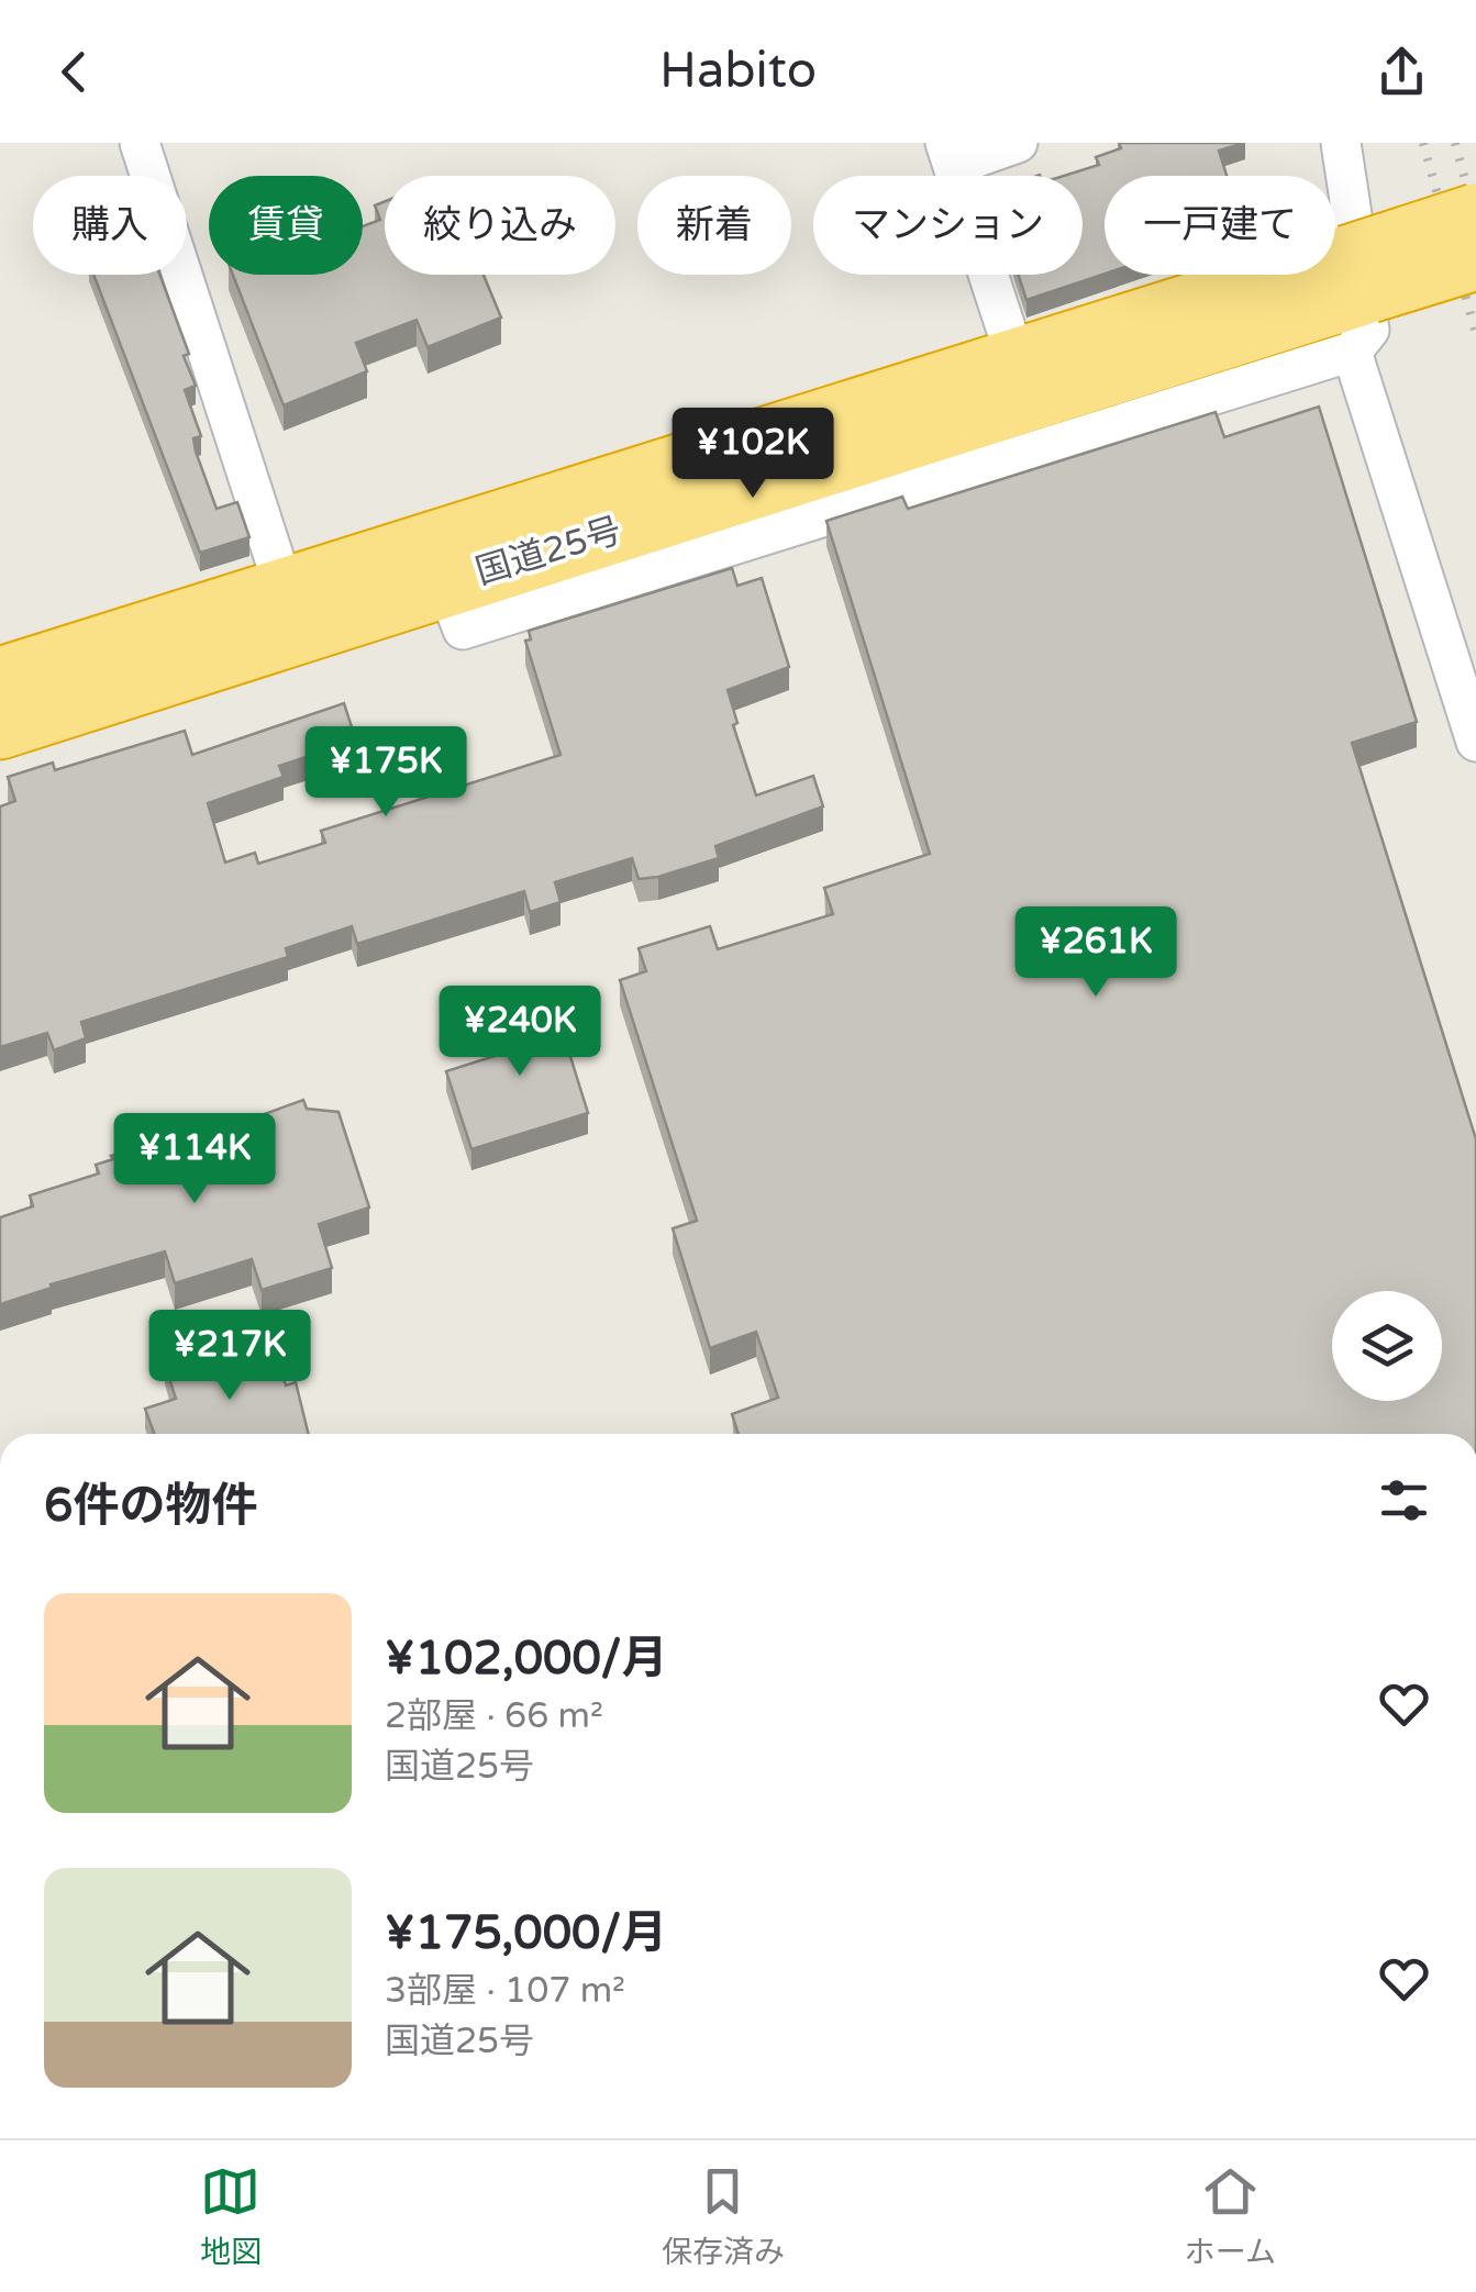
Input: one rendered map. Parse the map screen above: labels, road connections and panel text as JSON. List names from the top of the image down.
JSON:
{
  "streets": {
    "highway": ["国道25号"]
  },
  "page": {
    "header": "Habito",
    "chip": [
      "購入",
      "賃貸",
      "絞り込み",
      "新着",
      "マンション",
      "一戸建て"
    ],
    "price": [
      "¥102K",
      "¥175K",
      "¥261K",
      "¥240K",
      "¥114K",
      "¥217K"
    ],
    "heading": "6件の物件",
    "list": [
      {
        "name": "¥102,000/月",
        "note": "2部屋 · 66 m² · 国道25号"
      },
      {
        "name": "¥175,000/月",
        "note": "3部屋 · 107 m² · 国道25号"
      }
    ],
    "tabs": ["地図", "保存済み", "ホーム"]
  }
}
